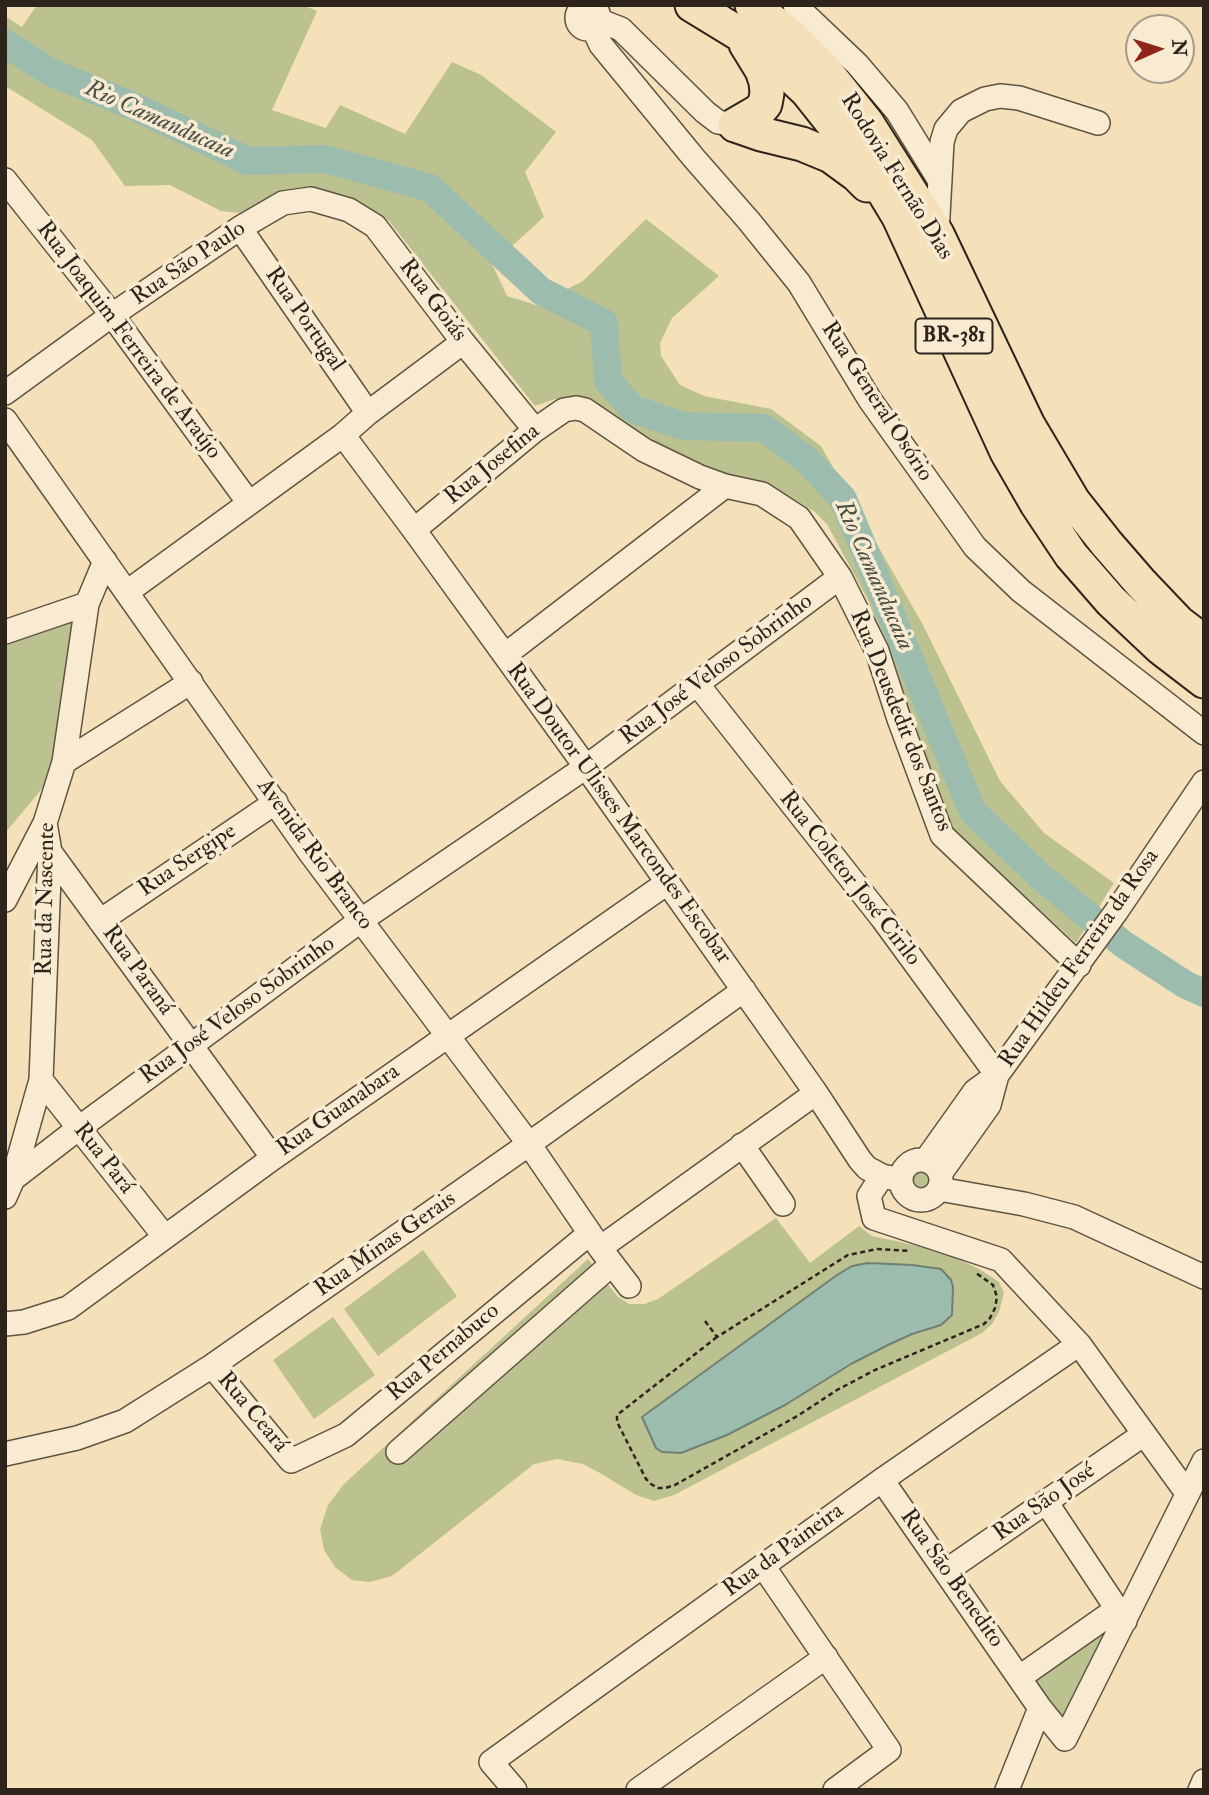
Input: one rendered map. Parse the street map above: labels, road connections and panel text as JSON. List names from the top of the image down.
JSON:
{
  "streets": {
    "highway": ["Rodovia Fernão Dias", "BR-381"],
    "street": [
      "Rua São Paulo",
      "Rua Goiás",
      "Rua Portugal",
      "Rua Joaquim Ferreira de Araújo",
      "Rua General Osório",
      "Rua Josefina",
      "Rua José Veloso Sobrinho",
      "Rua Deusdedit dos Santos",
      "Rua Doutor Ulisses Marcondes Escobar",
      "Avenida Rio Branco",
      "Rua Sergipe",
      "Rua Coletor José Cirilo",
      "Rua da Nascente",
      "Rua Hildeu Ferreira da Rosa",
      "Rua Paraná",
      "Rua Guanabara",
      "Rua Pará",
      "Rua Minas Gerais",
      "Rua Pernabuco",
      "Rua Ceará",
      "Rua São José",
      "Rua da Paineira",
      "Rua São Benedito"
    ]
  },
  "crossings": [
    ["Rua São Paulo", "Rua Goiás"],
    ["Rua São Paulo", "Rua Portugal"],
    ["Rua São Paulo", "Rua Joaquim Ferreira de Araújo"],
    ["Rua Goiás", "Rua Josefina"],
    ["Rua Josefina", "Rua Deusdedit dos Santos"],
    ["Rua Josefina", "Rua Doutor Ulisses Marcondes Escobar"],
    ["Rua José Veloso Sobrinho", "Rua Deusdedit dos Santos"],
    ["Rua José Veloso Sobrinho", "Rua Doutor Ulisses Marcondes Escobar"],
    ["Rua José Veloso Sobrinho", "Avenida Rio Branco"],
    ["Rua José Veloso Sobrinho", "Rua Coletor José Cirilo"],
    ["Rua José Veloso Sobrinho", "Rua da Nascente"],
    ["Rua José Veloso Sobrinho", "Rua Paraná"],
    ["Rua José Veloso Sobrinho", "Rua Pará"],
    ["Rua Deusdedit dos Santos", "Rua Hildeu Ferreira da Rosa"],
    ["Rua Doutor Ulisses Marcondes Escobar", "Rua Hildeu Ferreira da Rosa"],
    ["Rua Doutor Ulisses Marcondes Escobar", "Rua Guanabara"],
    ["Rua Doutor Ulisses Marcondes Escobar", "Rua Minas Gerais"],
    ["Avenida Rio Branco", "Rua Sergipe"],
    ["Avenida Rio Branco", "Rua da Nascente"],
    ["Avenida Rio Branco", "Rua Guanabara"],
    ["Avenida Rio Branco", "Rua Minas Gerais"],
    ["Avenida Rio Branco", "Rua Pernabuco"],
    ["Rua Sergipe", "Rua Paraná"],
    ["Rua Coletor José Cirilo", "Rua Hildeu Ferreira da Rosa"],
    ["Rua da Nascente", "Rua Paraná"],
    ["Rua da Nascente", "Rua Pará"],
    ["Rua Paraná", "Rua Guanabara"],
    ["Rua Guanabara", "Rua Pará"],
    ["Rua Minas Gerais", "Rua Ceará"],
    ["Rua Pernabuco", "Rua Ceará"],
    ["Rua São José", "Rua São Benedito"],
    ["Rua da Paineira", "Rua São Benedito"]
  ],
  "water": ["Rio Camanducaia"],
  "north": "right"
}
